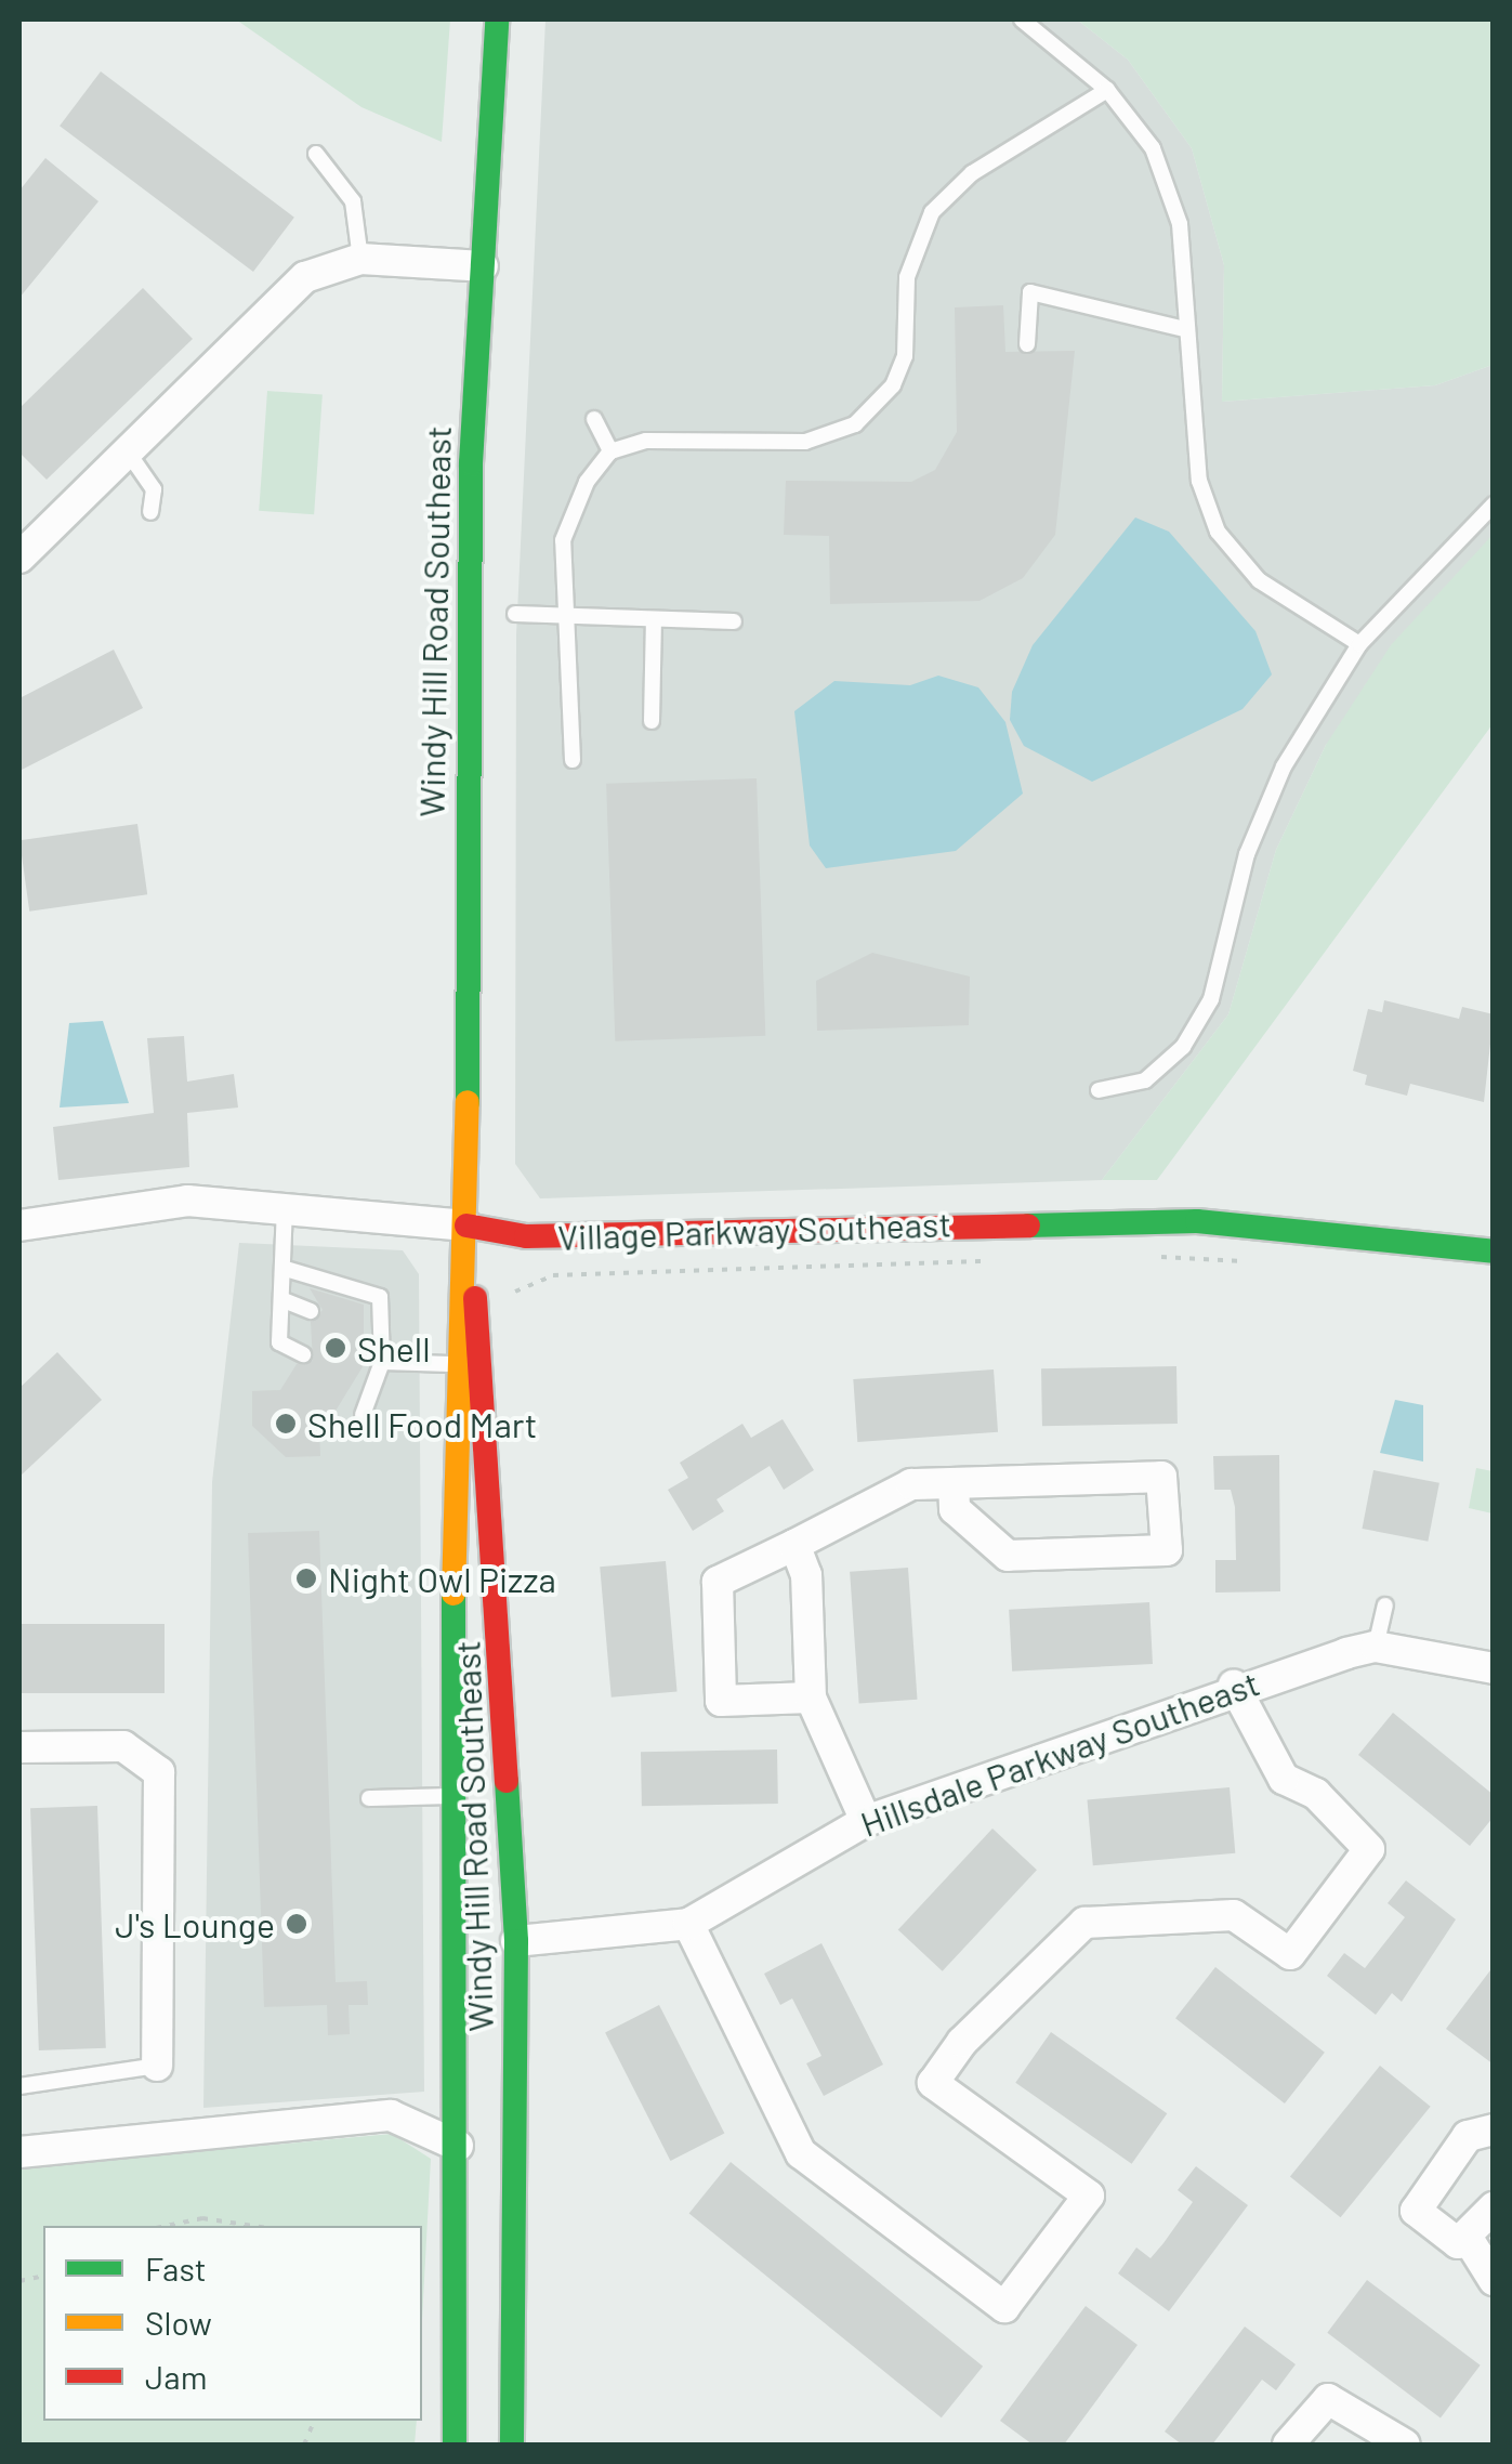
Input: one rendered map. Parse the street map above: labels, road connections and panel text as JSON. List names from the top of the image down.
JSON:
{
  "streets": {
    "main road": ["Windy Hill Road Southeast", "Village Parkway Southeast"],
    "street": ["Hillsdale Parkway Southeast"]
  },
  "crossings": [
    ["Windy Hill Road Southeast", "Village Parkway Southeast"],
    ["Windy Hill Road Southeast", "Hillsdale Parkway Southeast"]
  ],
  "places": [
    "Shell",
    "Shell Food Mart",
    "Night Owl Pizza",
    "J's Lounge"
  ],
  "legend": ["Fast", "Slow", "Jam"]
}
